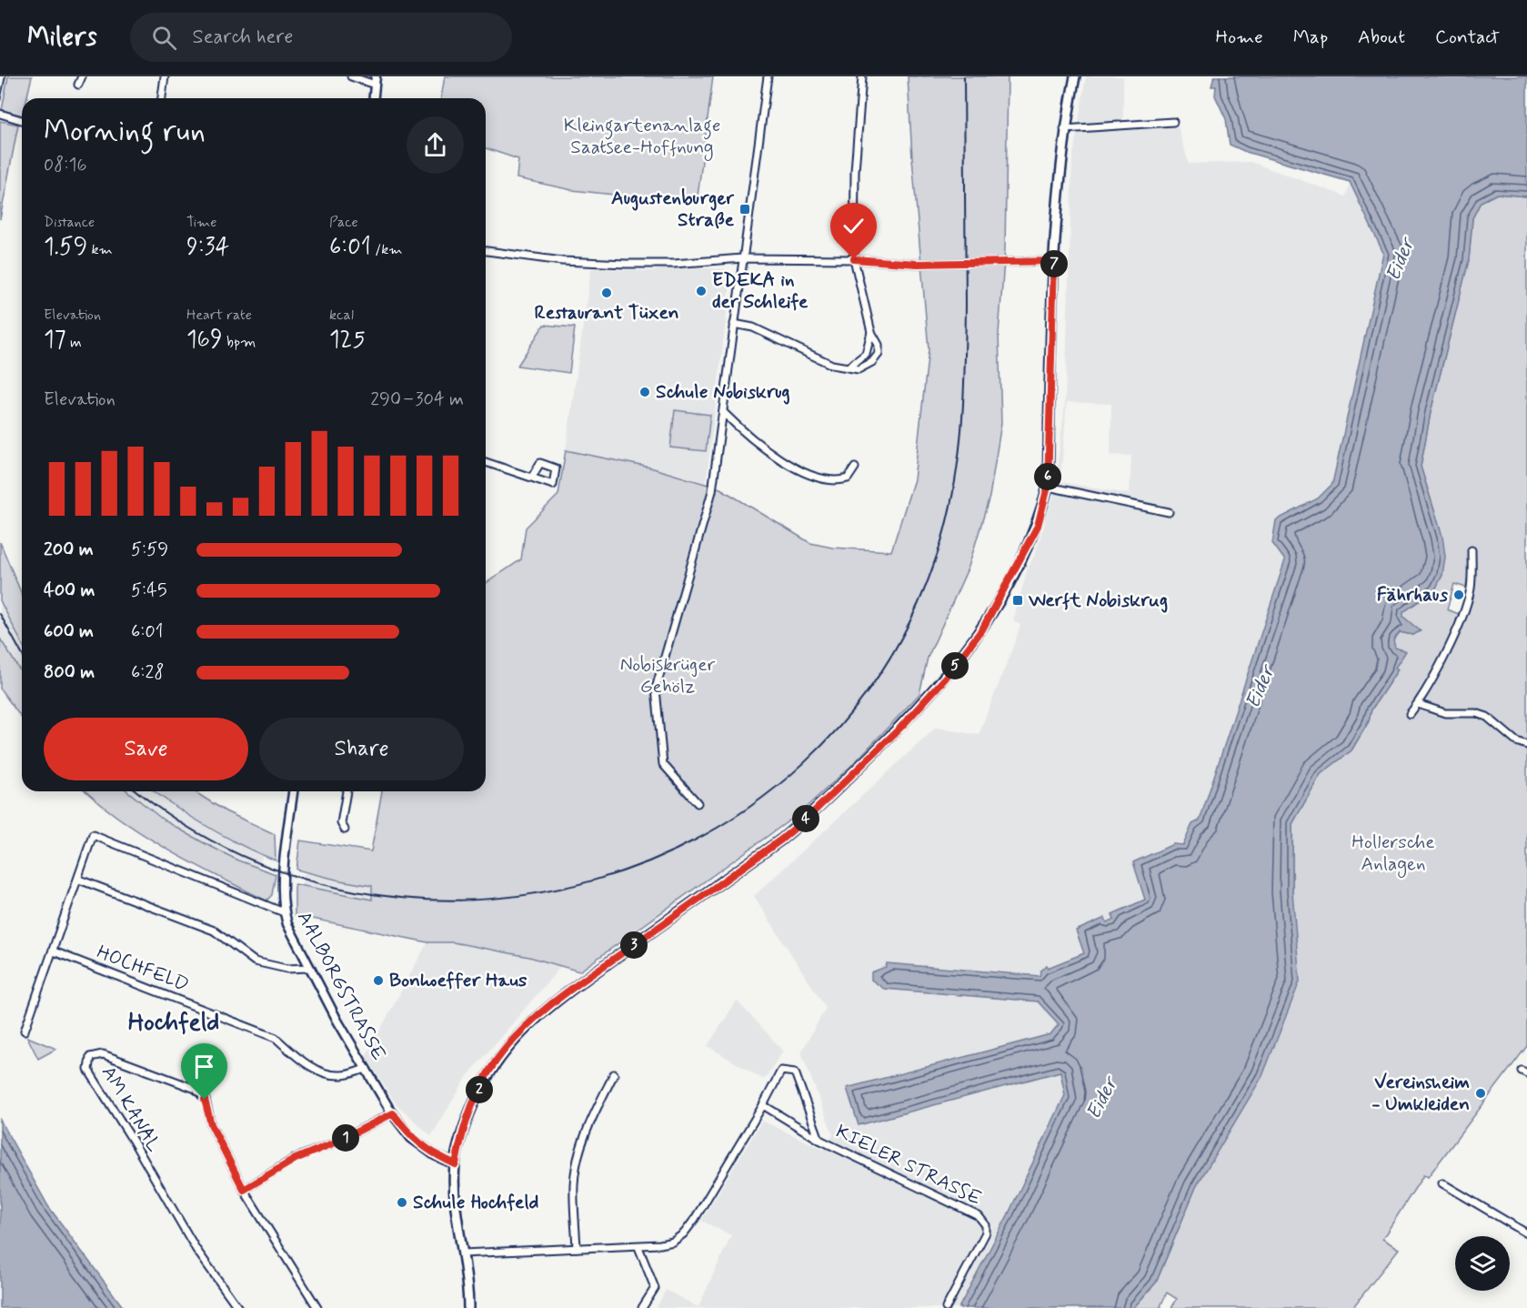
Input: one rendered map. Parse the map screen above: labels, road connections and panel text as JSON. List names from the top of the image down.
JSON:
{
  "streets": {
    "street": [
      "HOCHFELD",
      "AALBORGSTRASSE",
      "AM KANAL",
      "KIELER STRASSE"
    ]
  },
  "crossings": [
    ["HOCHFELD", "AALBORGSTRASSE"]
  ],
  "districts": ["Hochfeld"],
  "water": ["Eider"],
  "parks": ["Kleingartenanlage Saatsee-Hoffnung", "Nobiskrüger Gehölz", "Hollersche Anlagen"],
  "places": {
    "transit": ["Augustenburger Straße", "Werft Nobiskrug"],
    "other": [
      "EDEKA in der Schleife",
      "Restaurant Tüxen",
      "Schule Nobiskrug",
      "Fährhaus",
      "Bonhoeffer Haus",
      "Vereinsheim - Umkleiden",
      "Schule Hochfeld"
    ]
  },
  "page": {
    "header": "Milers",
    "search": "Search here",
    "nav": [
      "Home",
      "Map",
      "About",
      "Contact"
    ],
    "heading": ["Morning run", "08:16"],
    "stats": [
      ["Distance", "1.59 km"],
      ["Time", "9:34"],
      ["Pace", "6:01 /km"],
      ["Elevation", "17 m"],
      ["Heart rate", "169 bpm"],
      ["kcal", "125"]
    ],
    "pins": [
      "7",
      "6",
      "5",
      "4",
      "3",
      "2",
      "1"
    ],
    "chart": ["Elevation", "290–304 m"],
    "list": [
      {
        "name": "200 m",
        "note": "5:59"
      },
      {
        "name": "400 m",
        "note": "5:45"
      },
      {
        "name": "600 m",
        "note": "6:01"
      },
      {
        "name": "800 m",
        "note": "6:28"
      }
    ],
    "buttons": ["Save", "Share"]
  }
}
